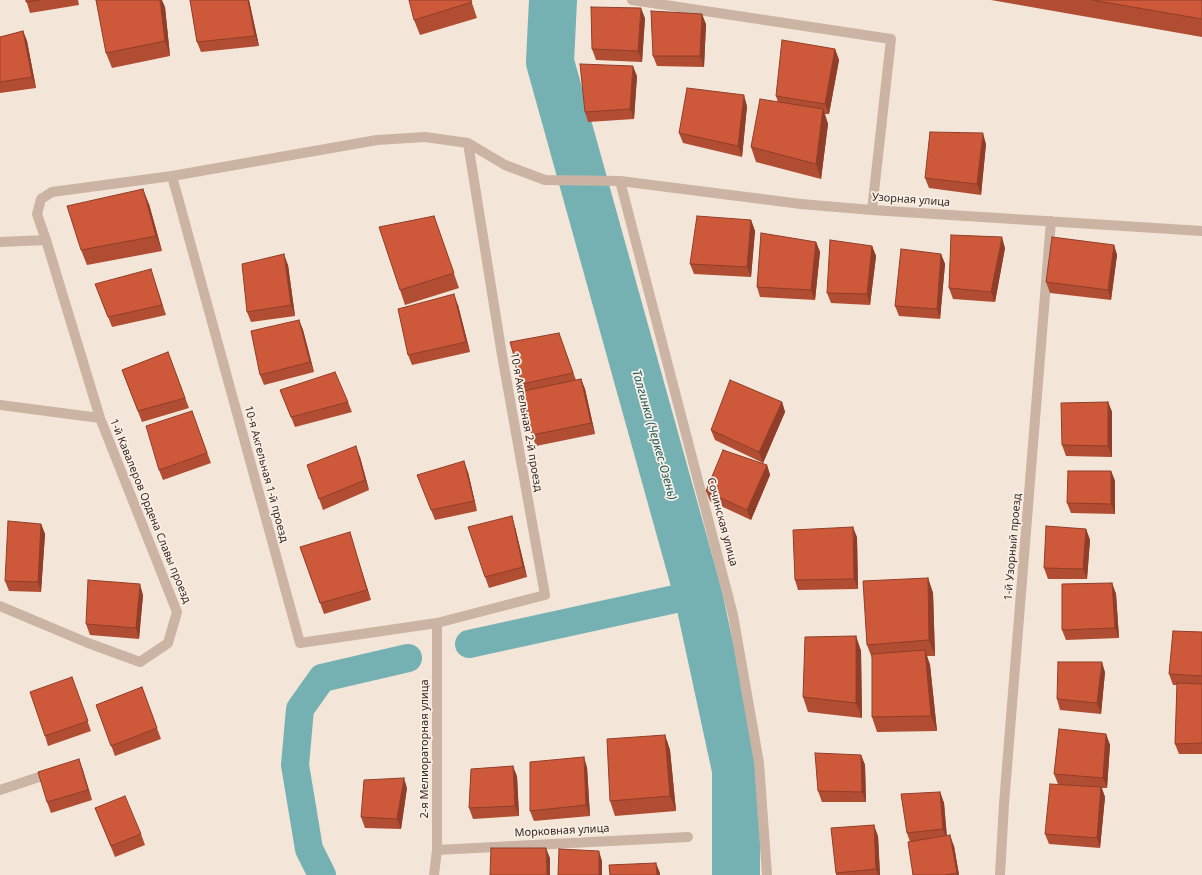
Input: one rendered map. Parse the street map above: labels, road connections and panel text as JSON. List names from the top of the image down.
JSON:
{
  "streets": {
    "street": [
      "Узорная улица",
      "10-я Акгельная 2-й проезд",
      "10-я Акгельная 1-й проезд",
      "1-й Кавалеров Ордена Славы проезд",
      "Сочинская улица",
      "1-й Узорный проезд",
      "2-я Мелиораторная улица",
      "Морковная улица"
    ]
  },
  "crossings": [
    ["Узорная улица", "10-я Акгельная 2-й проезд"],
    ["Узорная улица", "Сочинская улица"],
    ["Узорная улица", "1-й Узорный проезд"],
    ["10-я Акгельная 2-й проезд", "10-я Акгельная 1-й проезд"],
    ["10-я Акгельная 2-й проезд", "2-я Мелиораторная улица"],
    ["10-я Акгельная 1-й проезд", "2-я Мелиораторная улица"],
    ["2-я Мелиораторная улица", "Морковная улица"]
  ],
  "water": ["Талгинка (Черкес-Озень)"]
}
